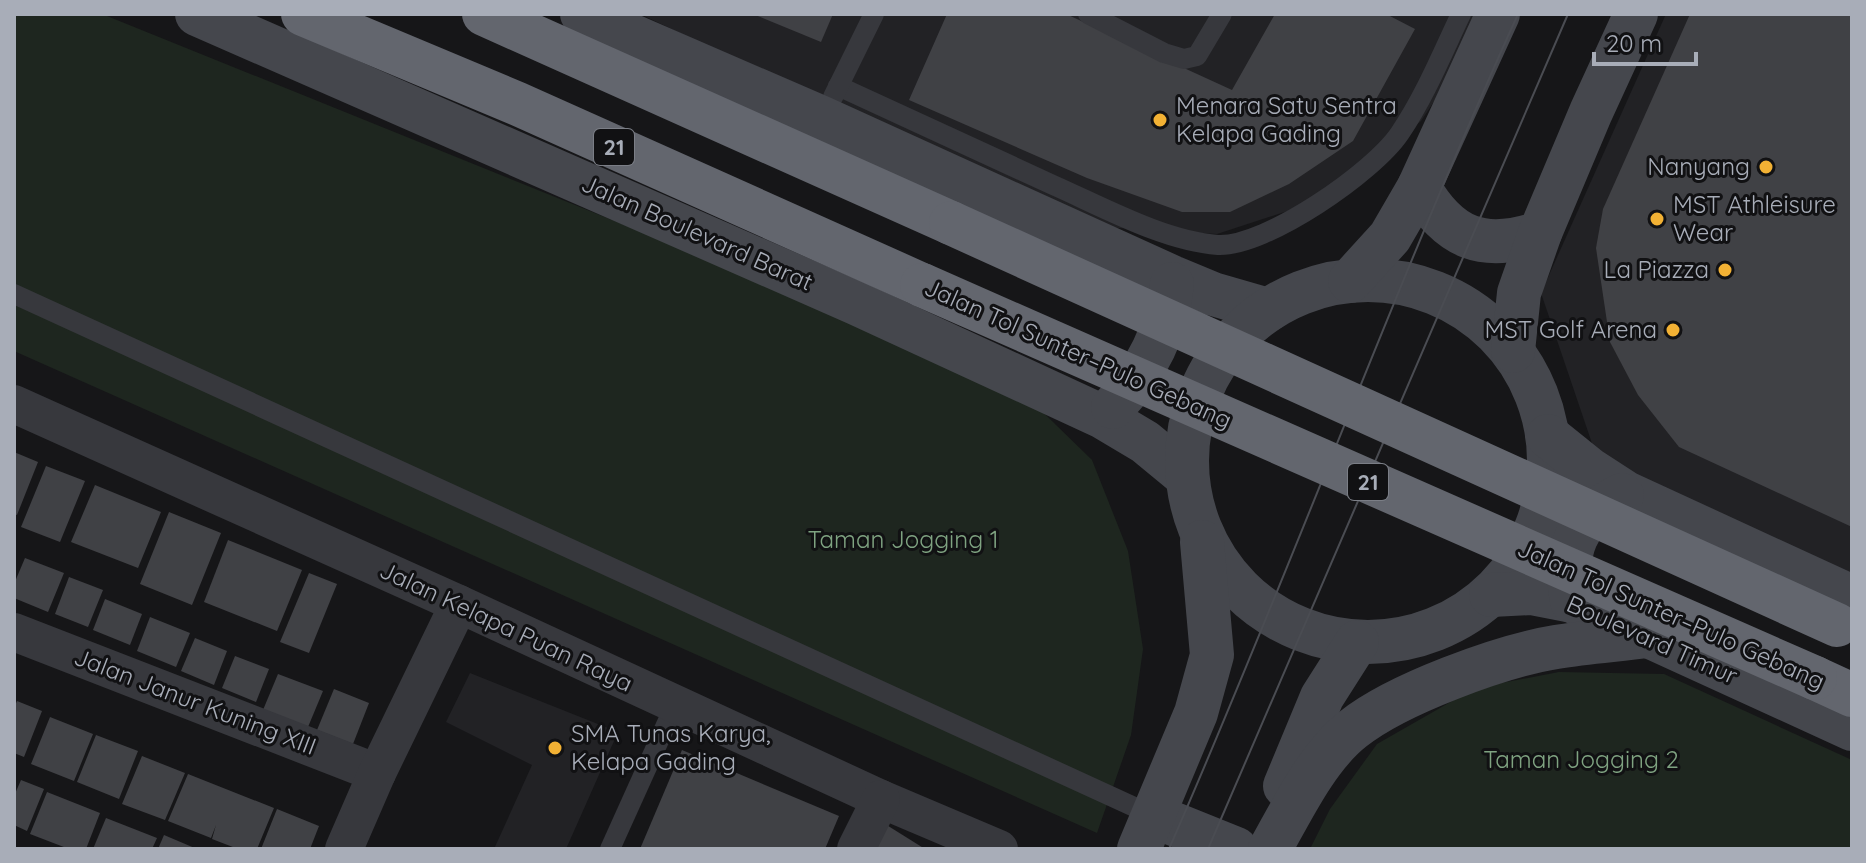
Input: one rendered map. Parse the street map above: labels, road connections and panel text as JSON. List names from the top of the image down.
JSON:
{
  "streets": {
    "highway": ["21", "Jalan Tol Sunter–Pulo Gebang"],
    "main road": ["Jalan Boulevard Barat", "Boulevard Timur"],
    "street": ["Jalan Kelapa Puan Raya", "Jalan Janur Kuning XIII"]
  },
  "parks": ["Taman Jogging 1", "Taman Jogging 2"],
  "places": [
    "Menara Satu Sentra Kelapa Gading",
    "Nanyang",
    "MST Athleisure Wear",
    "La Piazza",
    "MST Golf Arena",
    "SMA Tunas Karya, Kelapa Gading"
  ],
  "scale_bar": "20 m"
}
